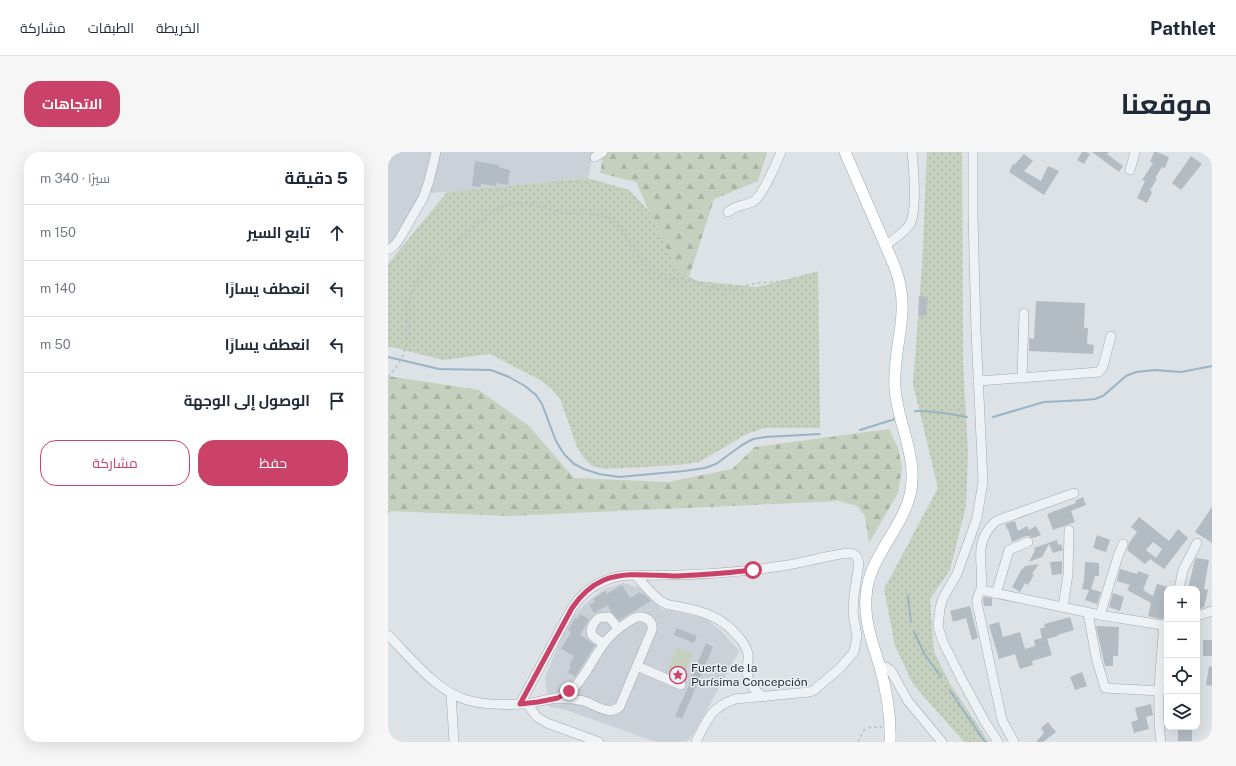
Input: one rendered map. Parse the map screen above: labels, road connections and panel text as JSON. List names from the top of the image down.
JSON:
{
  "places": {
    "place": ["Fuerte de la Purísima Concepción"]
  },
  "page": {
    "header": "Pathlet",
    "nav": ["الخريطة", "الطبقات", "مشاركة"],
    "title": "موقعنا",
    "buttons": [
      "الاتجاهات",
      ["حفظ", "مشاركة"]
    ],
    "heading": ["5 دقيقة", "سيرًا · 340 m"],
    "list": [
      ["تابع السير", "150 m"],
      ["انعطف يسارًا", "140 m"],
      ["انعطف يسارًا", "50 m"],
      "الوصول إلى الوجهة"
    ],
    "map_buttons": ["+", "−"]
  }
}
